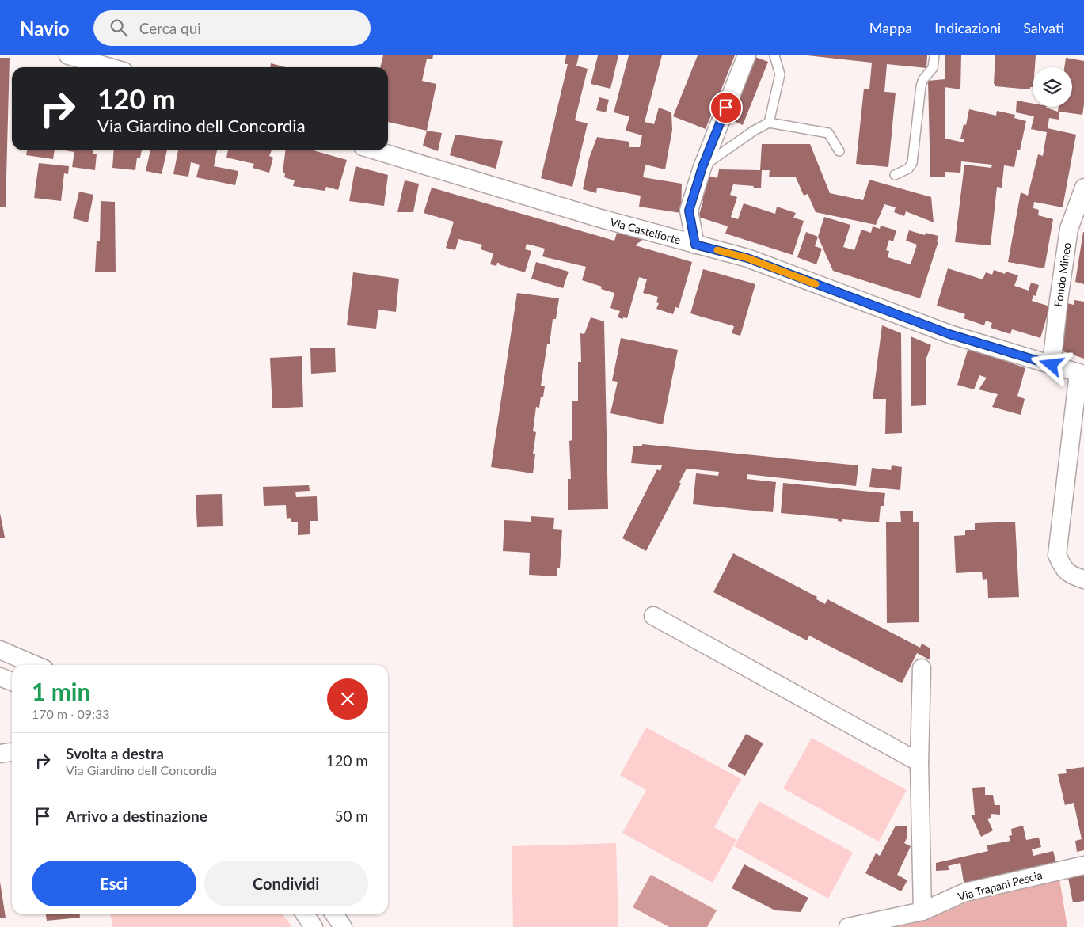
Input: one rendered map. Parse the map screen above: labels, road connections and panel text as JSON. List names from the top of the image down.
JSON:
{
  "streets": {
    "street": ["Via Castelforte", "Fondo Mineo", "Via Trapani Pescia"]
  },
  "crossings": [
    ["Via Castelforte", "Fondo Mineo"]
  ],
  "page": {
    "header": "Navio",
    "search": "Cerca qui",
    "nav": ["Mappa", "Indicazioni", "Salvati"],
    "turn": ["120 m", "Via Giardino dell Concordia"],
    "heading": ["1 min", "170 m · 09:33"],
    "list": [
      {
        "name": "Svolta a destra",
        "note": "Via Giardino dell Concordia",
        "value": "120 m"
      },
      {
        "name": "Arrivo a destinazione",
        "value": "50 m"
      }
    ],
    "buttons": ["Esci", "Condividi"]
  }
}
